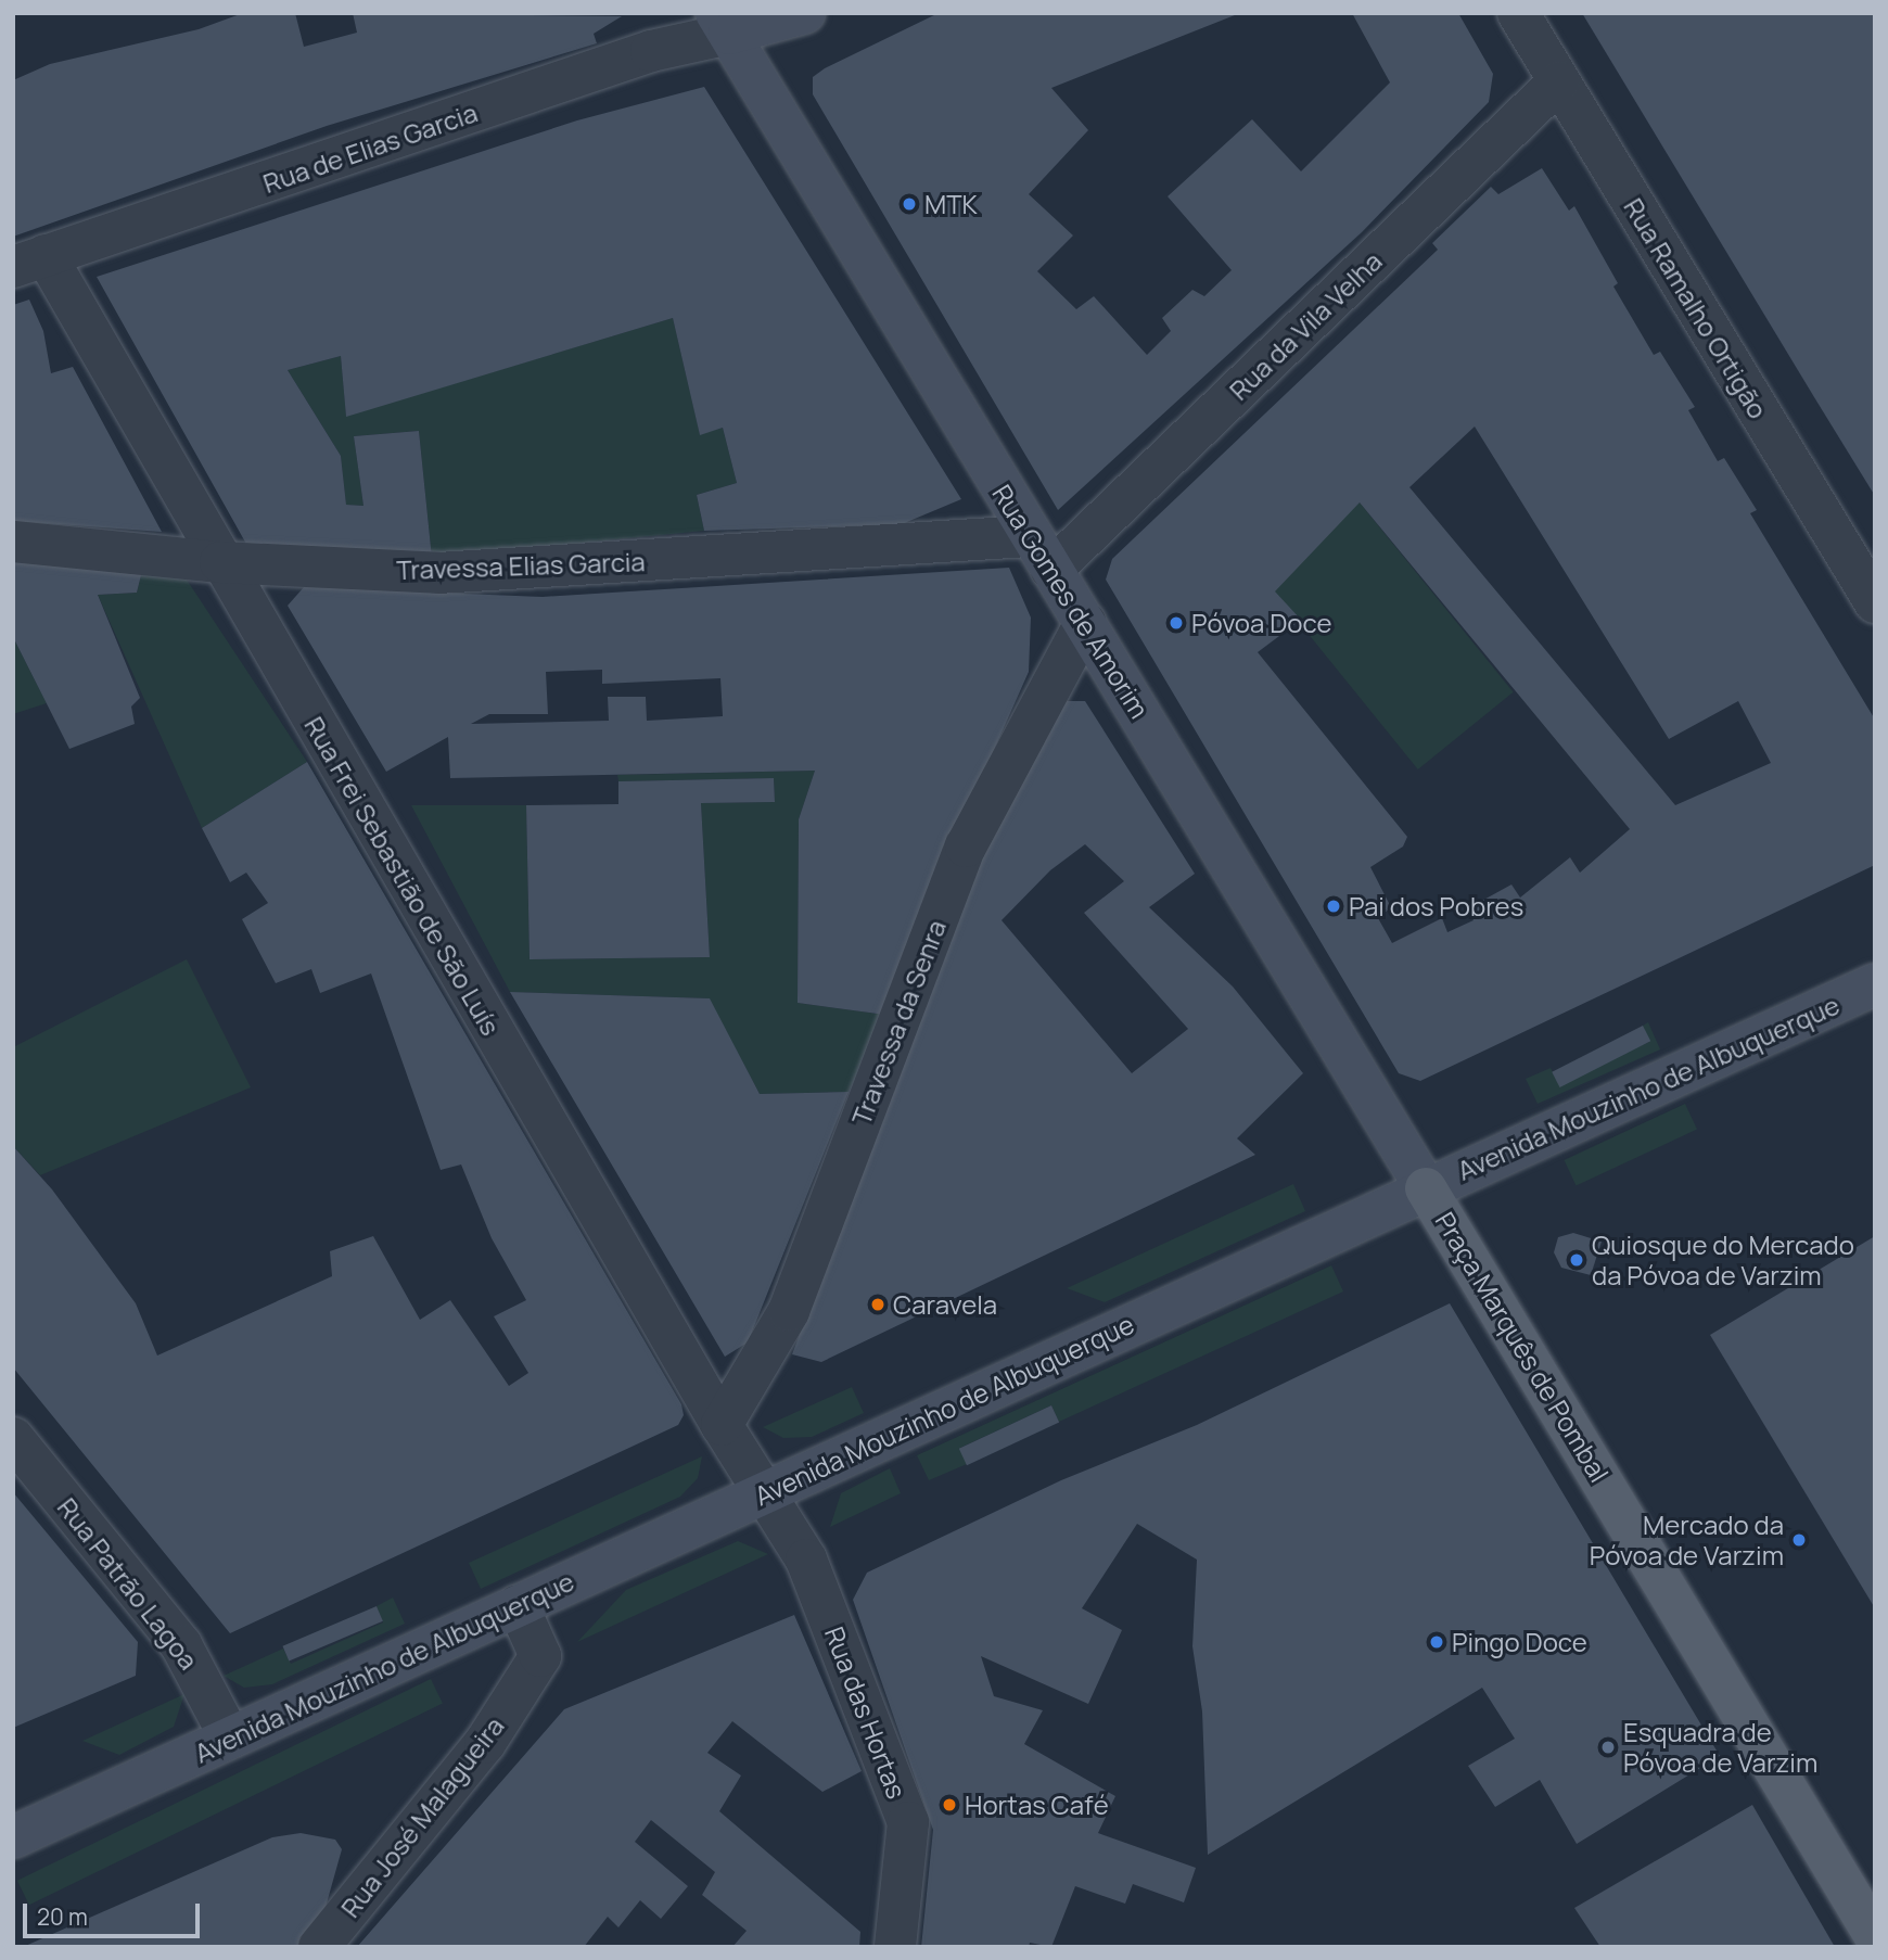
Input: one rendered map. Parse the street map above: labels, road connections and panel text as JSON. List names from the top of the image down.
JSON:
{
  "streets": {
    "main road": ["Rua Gomes de Amorim", "Avenida Mouzinho de Albuquerque", "Praça Marquês de Pombal"],
    "street": [
      "Rua de Elias Garcia",
      "Rua Ramalho Ortigão",
      "Rua da Vila Velha",
      "Travessa Elias Garcia",
      "Rua Frei Sebastião de São Luís",
      "Travessa da Senra",
      "Rua Patrão Lagoa",
      "Rua das Hortas",
      "Rua José Malagueira"
    ]
  },
  "crossings": [
    ["Rua de Elias Garcia", "Rua Gomes de Amorim"],
    ["Rua de Elias Garcia", "Rua Frei Sebastião de São Luís"],
    ["Rua Ramalho Ortigão", "Rua da Vila Velha"],
    ["Rua da Vila Velha", "Travessa Elias Garcia"],
    ["Rua da Vila Velha", "Rua Gomes de Amorim"],
    ["Travessa Elias Garcia", "Rua Gomes de Amorim"],
    ["Travessa Elias Garcia", "Rua Frei Sebastião de São Luís"],
    ["Rua Gomes de Amorim", "Travessa da Senra"],
    ["Rua Gomes de Amorim", "Avenida Mouzinho de Albuquerque"],
    ["Rua Gomes de Amorim", "Praça Marquês de Pombal"],
    ["Rua Frei Sebastião de São Luís", "Travessa da Senra"],
    ["Rua Frei Sebastião de São Luís", "Avenida Mouzinho de Albuquerque"],
    ["Rua Frei Sebastião de São Luís", "Rua das Hortas"],
    ["Avenida Mouzinho de Albuquerque", "Praça Marquês de Pombal"],
    ["Avenida Mouzinho de Albuquerque", "Rua Patrão Lagoa"],
    ["Avenida Mouzinho de Albuquerque", "Rua das Hortas"],
    ["Avenida Mouzinho de Albuquerque", "Rua José Malagueira"]
  ],
  "places": [
    "MTK",
    "Póvoa Doce",
    "Pai dos Pobres",
    "Quiosque do Mercado da Póvoa de Varzim",
    "Caravela",
    "Mercado da Póvoa de Varzim",
    "Pingo Doce",
    "Esquadra de Póvoa de Varzim",
    "Hortas Café"
  ],
  "scale_bar": "20 m"
}
